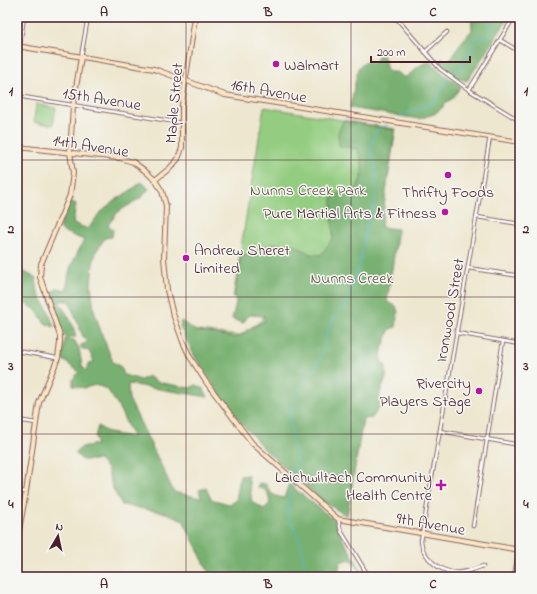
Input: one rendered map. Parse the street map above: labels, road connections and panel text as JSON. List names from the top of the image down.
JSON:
{
  "streets": {
    "street": [
      "16th Avenue",
      "15th Avenue",
      "Maple Street",
      "14th Avenue",
      "Ironwood Street",
      "9th Avenue"
    ]
  },
  "crossings": [
    ["16th Avenue", "Maple Street"],
    ["16th Avenue", "Ironwood Street"],
    ["15th Avenue", "Maple Street"],
    ["Maple Street", "14th Avenue"],
    ["14th Avenue", "9th Avenue"],
    ["Ironwood Street", "9th Avenue"]
  ],
  "parks": ["Nunns Creek Park", "Nunns Creek"],
  "places": {
    "other": [
      "Walmart",
      "Thrifty Foods",
      "Pure Martial Arts & Fitness",
      "Andrew Sheret Limited",
      "Rivercity Players Stage"
    ],
    "health": ["Laichwiltach Community Health Centre"]
  },
  "scale_bar": "200 m",
  "north": "top",
  "grid": {
    "columns": ["A", "B", "C"],
    "rows": [
      "1",
      "2",
      "3",
      "4"
    ]
  }
}
